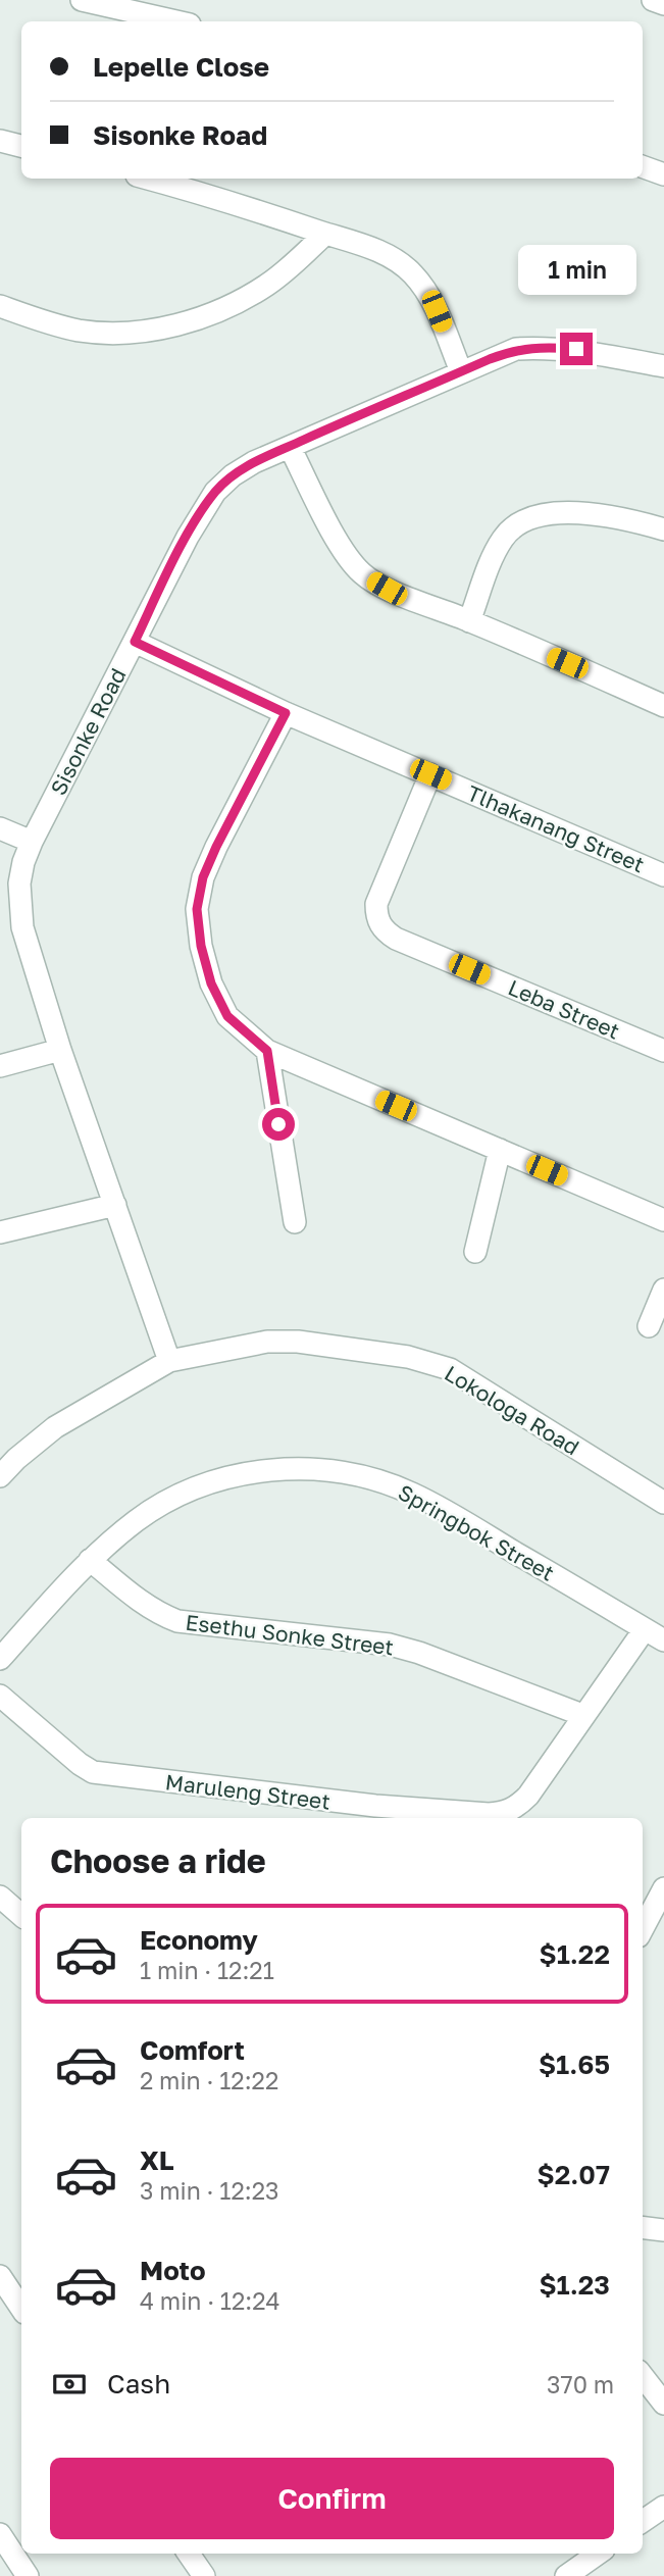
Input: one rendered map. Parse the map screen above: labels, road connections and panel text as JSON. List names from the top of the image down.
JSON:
{
  "streets": {
    "street": [
      "Sisonke Road",
      "Tlhakanang Street",
      "Leba Street",
      "Lokologa Road",
      "Springbok Street",
      "Esethu Sonke Street",
      "Maruleng Street"
    ]
  },
  "crossings": [
    ["Sisonke Road", "Tlhakanang Street"],
    ["Sisonke Road", "Lokologa Road"],
    ["Tlhakanang Street", "Leba Street"],
    ["Springbok Street", "Esethu Sonke Street"],
    ["Springbok Street", "Maruleng Street"],
    ["Esethu Sonke Street", "Maruleng Street"]
  ],
  "page": {
    "banner": ["Lepelle Close", "Sisonke Road"],
    "bubble": "1 min",
    "heading": "Choose a ride",
    "list": [
      {
        "name": "Economy",
        "note": "1 min · 12:21",
        "value": "$1.22"
      },
      {
        "name": "Comfort",
        "note": "2 min · 12:22",
        "value": "$1.65"
      },
      {
        "name": "XL",
        "note": "3 min · 12:23",
        "value": "$2.07"
      },
      {
        "name": "Moto",
        "note": "4 min · 12:24",
        "value": "$1.23"
      }
    ],
    "pay": ["Cash", "370 m"],
    "buttons": "Confirm"
  }
}
